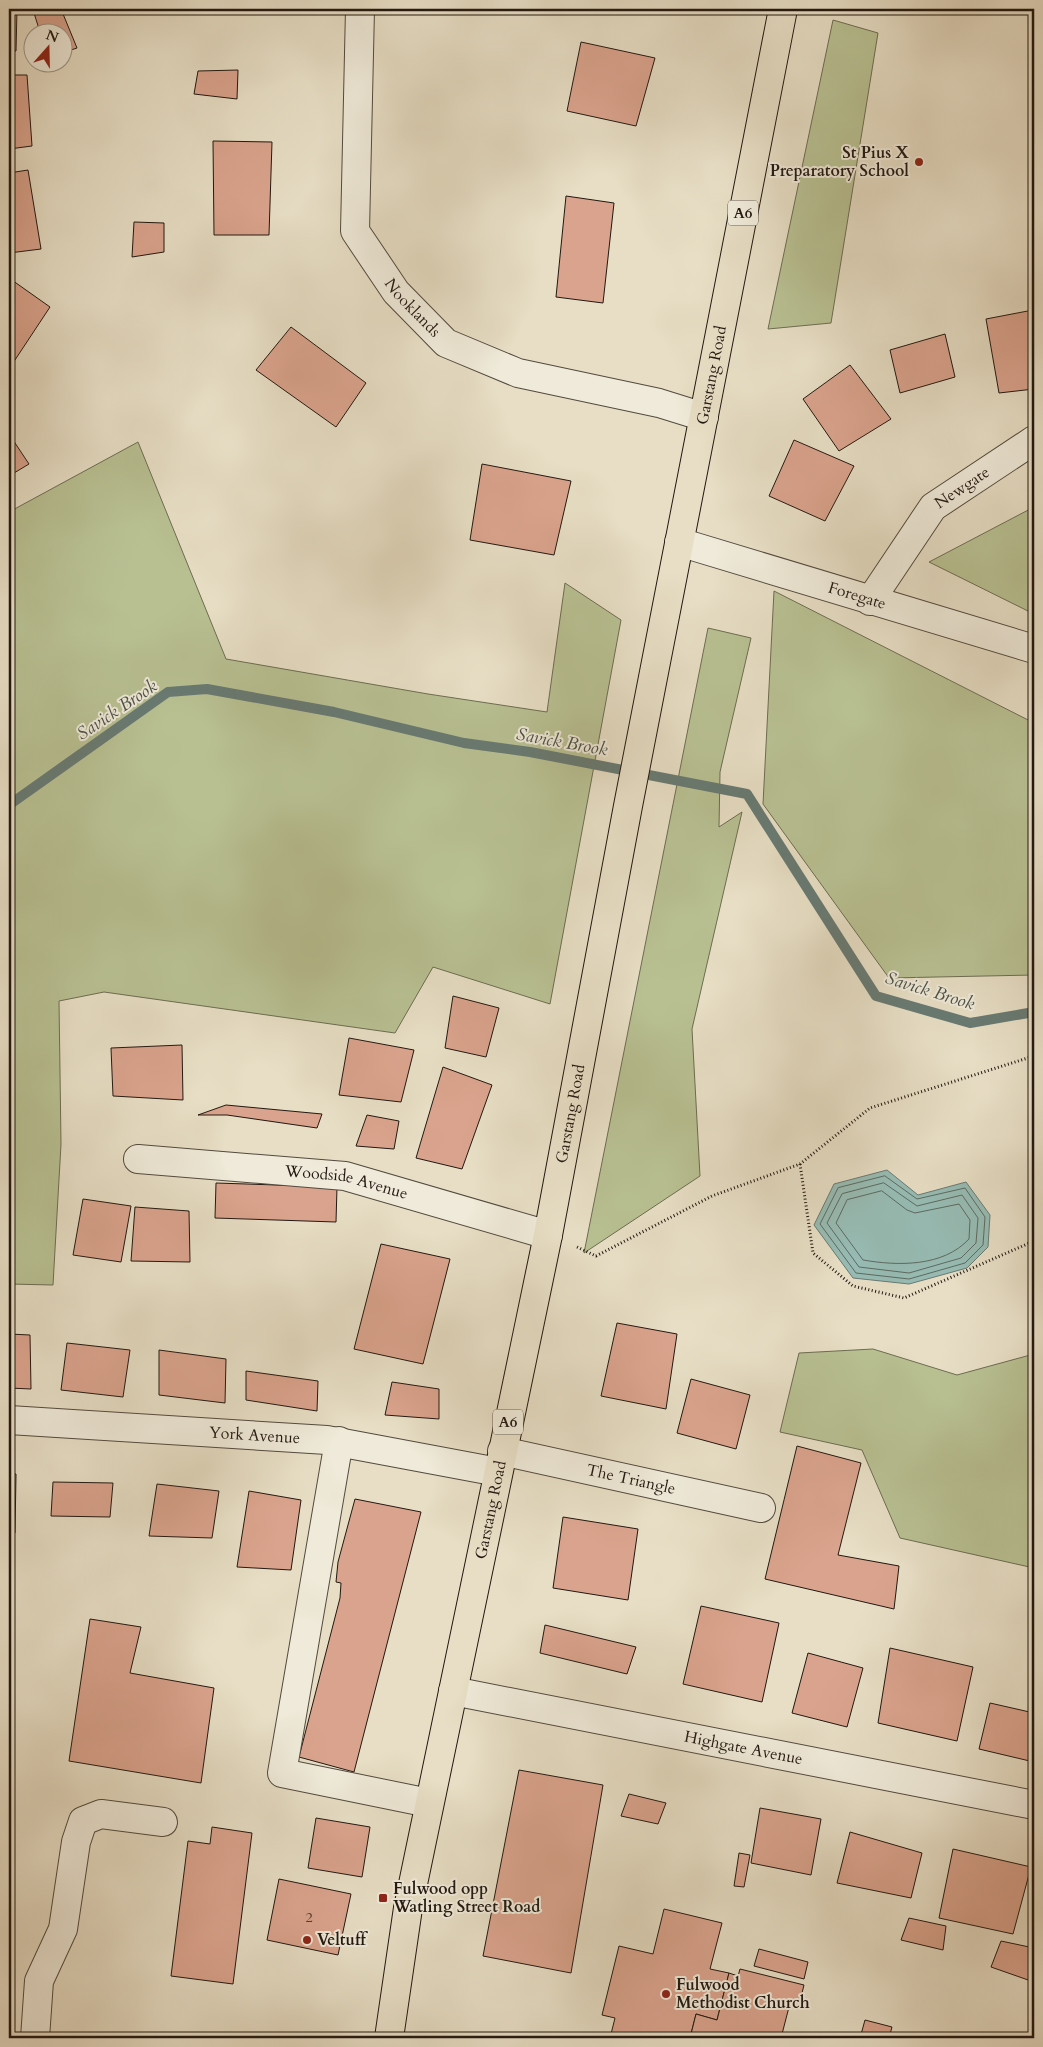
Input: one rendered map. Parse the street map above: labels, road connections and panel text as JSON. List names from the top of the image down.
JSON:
{
  "streets": {
    "highway": ["A6", "Garstang Road"],
    "street": [
      "Nooklands",
      "Newgate",
      "Foregate",
      "Woodside Avenue",
      "York Avenue",
      "The Triangle",
      "Highgate Avenue"
    ]
  },
  "crossings": [
    ["Nooklands", "Garstang Road"],
    ["Garstang Road", "Foregate"],
    ["Garstang Road", "Woodside Avenue"],
    ["Garstang Road", "York Avenue"],
    ["Garstang Road", "The Triangle"],
    ["Garstang Road", "Highgate Avenue"],
    ["Newgate", "Foregate"],
    ["York Avenue", "The Triangle"]
  ],
  "water": ["Savick Brook"],
  "places": {
    "other": ["St Pius X Preparatory School", "Veltuff", "Fulwood Methodist Church"],
    "transit": ["Fulwood opp Watling Street Road"]
  },
  "house_numbers": ["2"],
  "north": "top"
}
